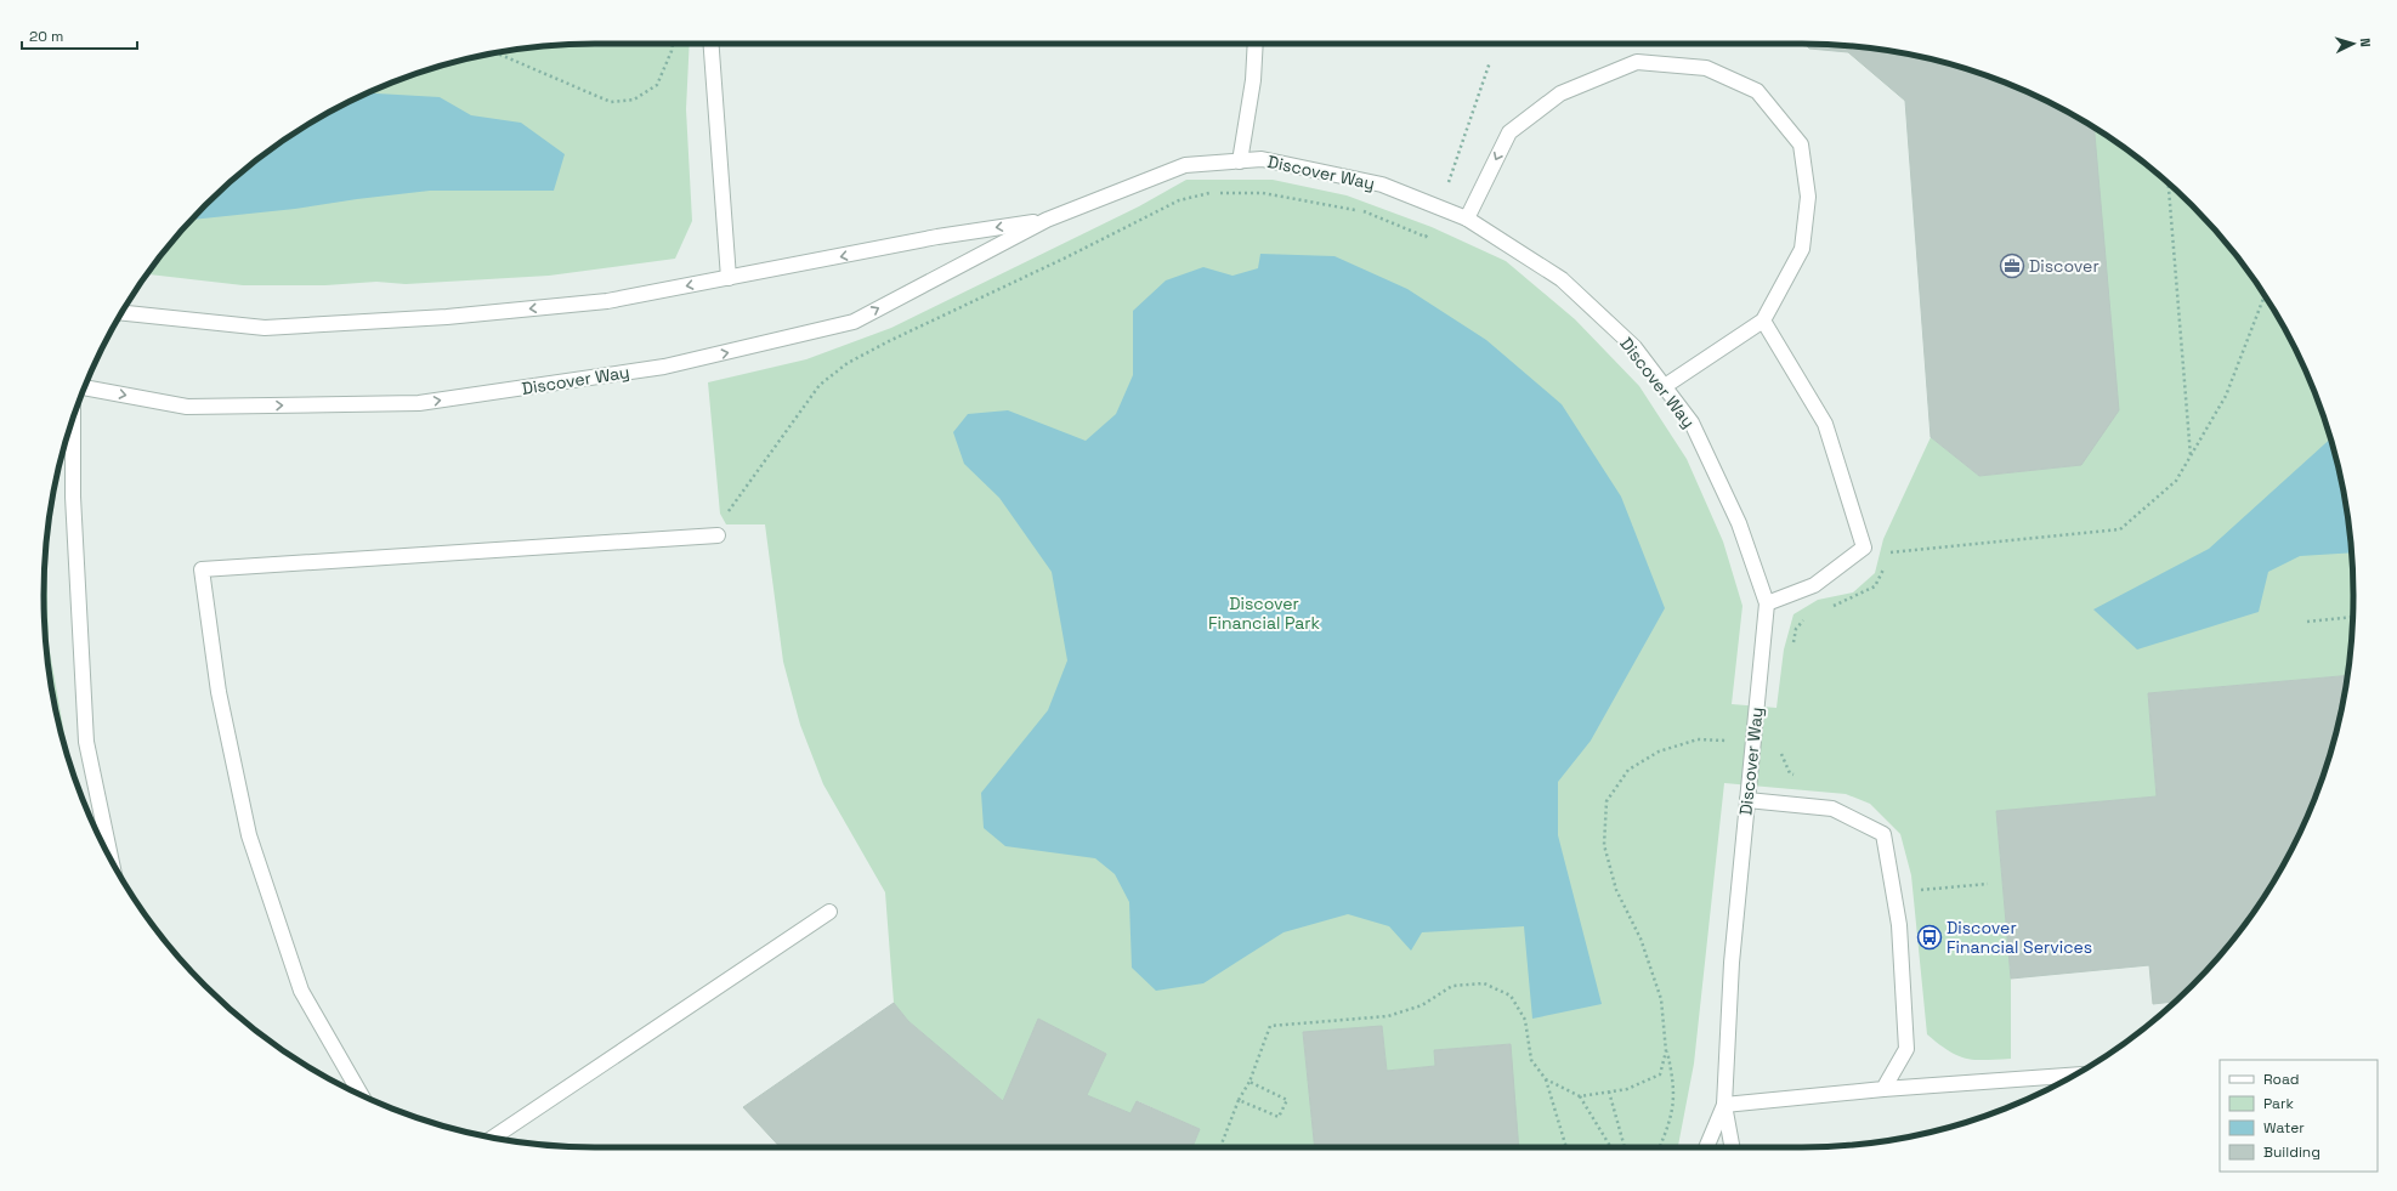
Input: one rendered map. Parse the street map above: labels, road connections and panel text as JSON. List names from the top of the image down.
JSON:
{
  "streets": {
    "street": ["Discover Way"]
  },
  "parks": ["Discover Financial Park"],
  "places": {
    "office": ["Discover"],
    "bus stop": ["Discover Financial Services"]
  },
  "legend": [
    "Road",
    "Park",
    "Water",
    "Building"
  ],
  "scale_bar": "20 m",
  "north": "right"
}
